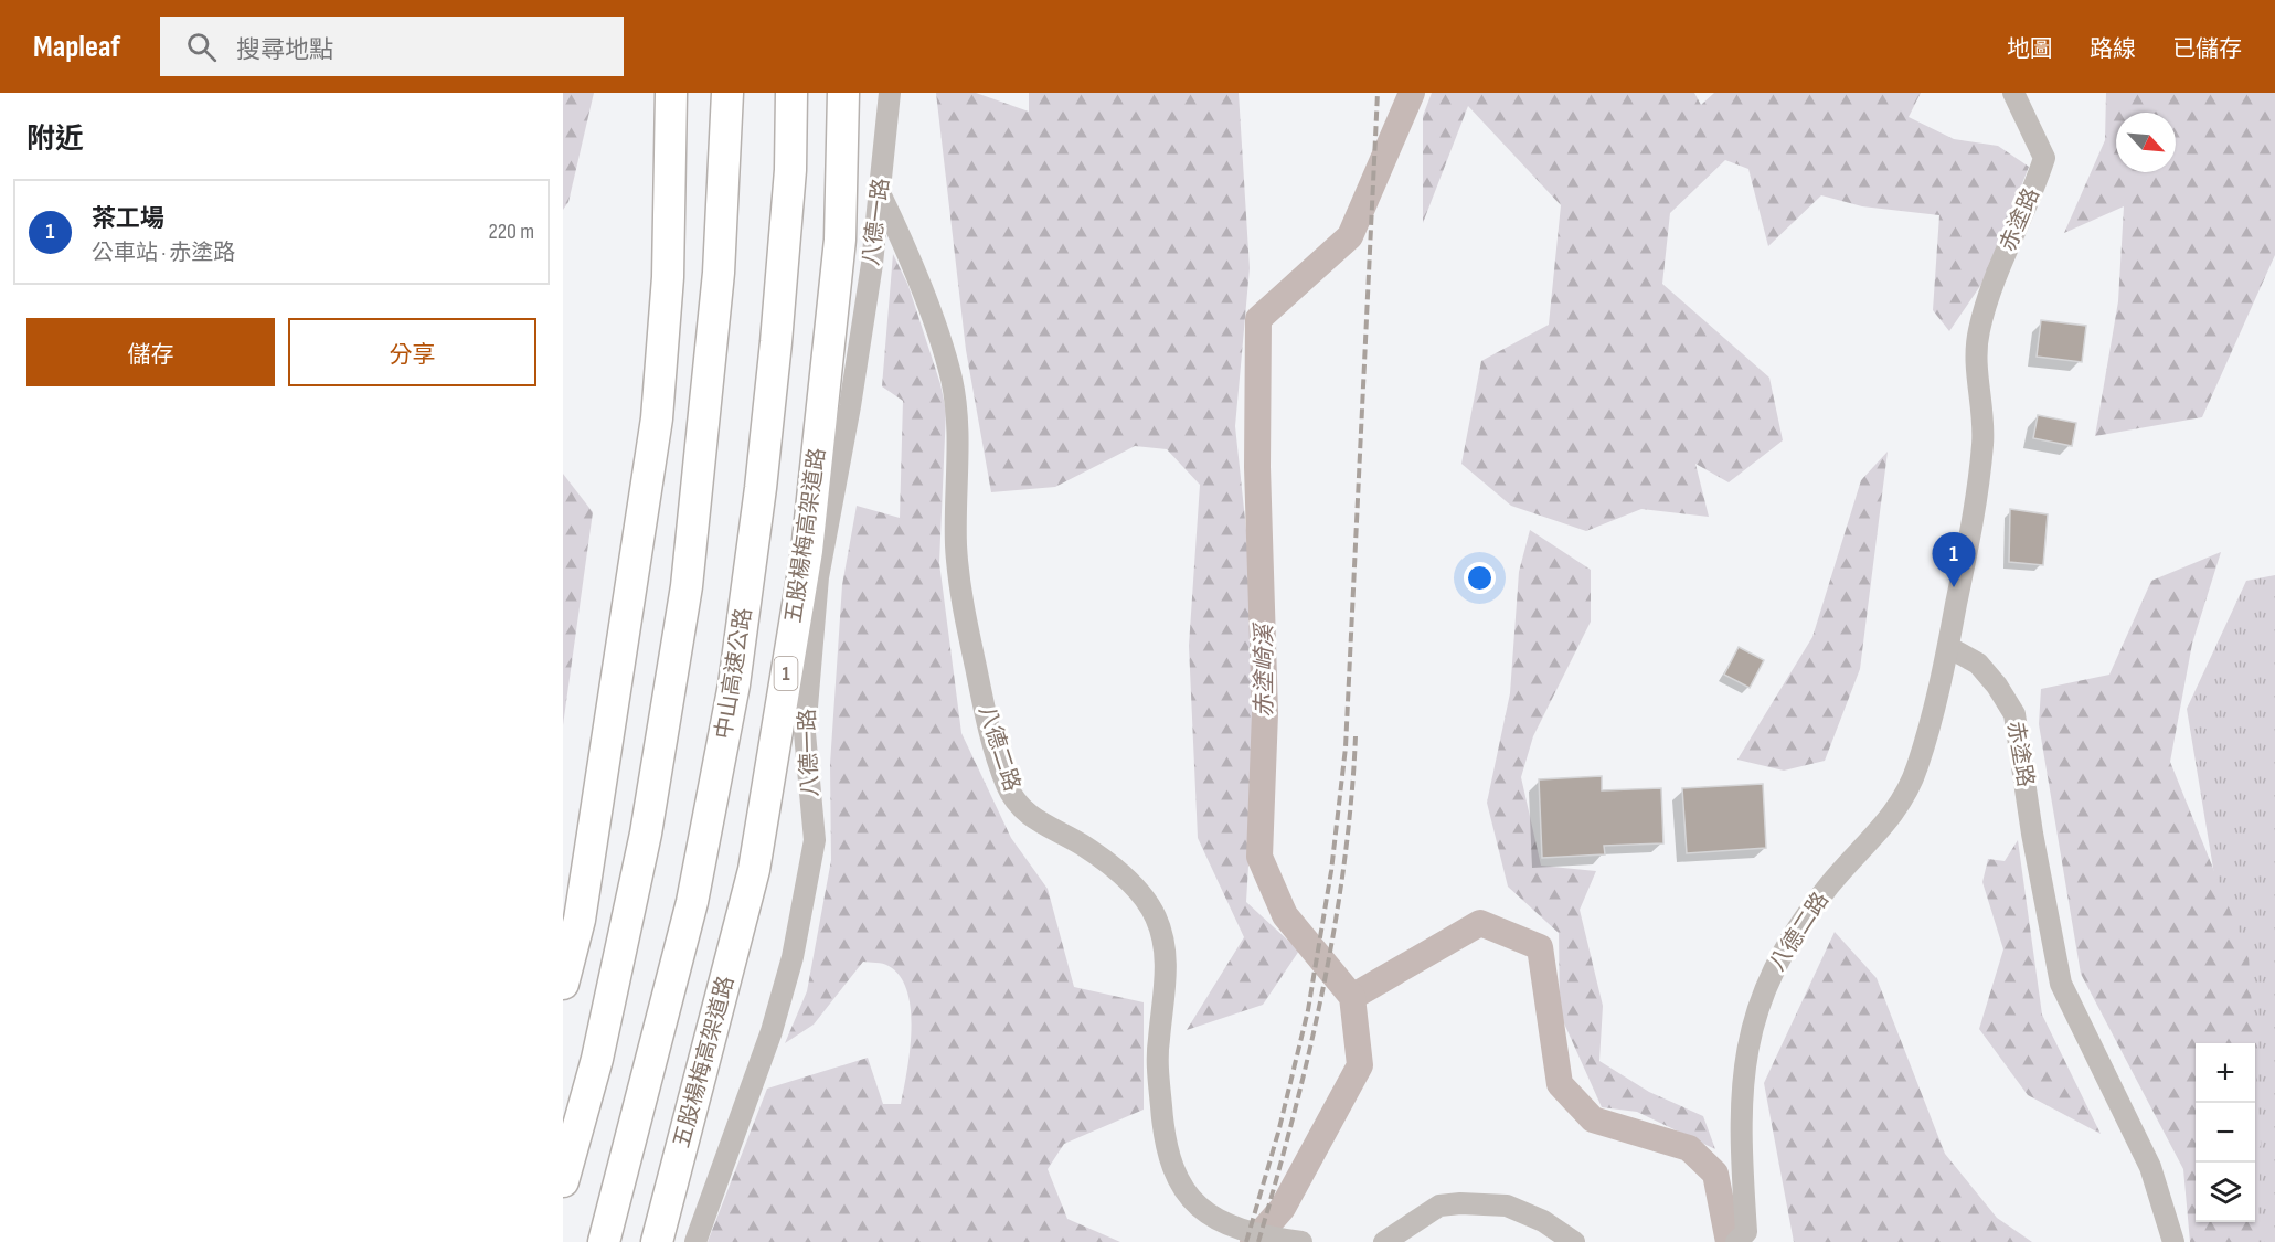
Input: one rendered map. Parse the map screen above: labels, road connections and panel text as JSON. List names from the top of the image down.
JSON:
{
  "streets": {
    "highway": ["五股楊梅高架道路", "中山高速公路", "1"],
    "street": ["赤塗路", "八德一路", "八德二路"]
  },
  "crossings": [
    ["赤塗路", "八德二路"],
    ["八德一路", "八德二路"]
  ],
  "water": ["赤塗崎溪"],
  "north": "bottom right",
  "page": {
    "header": "Mapleaf",
    "search": "搜尋地點",
    "nav": ["地圖", "路線", "已儲存"],
    "heading": "附近",
    "list": [
      {
        "mark": "1",
        "name": "茶工場",
        "note": "公車站 · 赤塗路",
        "value": "220 m"
      }
    ],
    "buttons": ["儲存", "分享"],
    "pins": "1",
    "map_buttons": ["+", "−"]
  }
}
